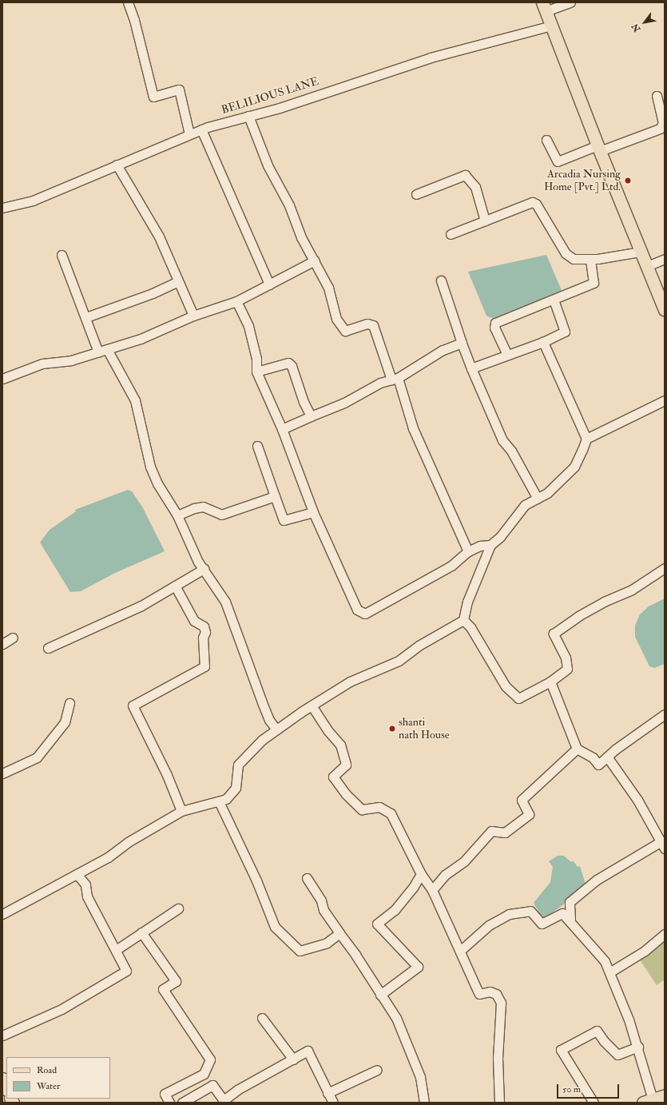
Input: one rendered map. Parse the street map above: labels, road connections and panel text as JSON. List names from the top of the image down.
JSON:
{
  "streets": {
    "street": ["BELILIOUS LANE"]
  },
  "places": ["Arcadia Nursing Home [Pvt.] Ltd.", "shanti nath House"],
  "legend": ["Road", "Water"],
  "scale_bar": "50 m",
  "north": "bottom left"
}
